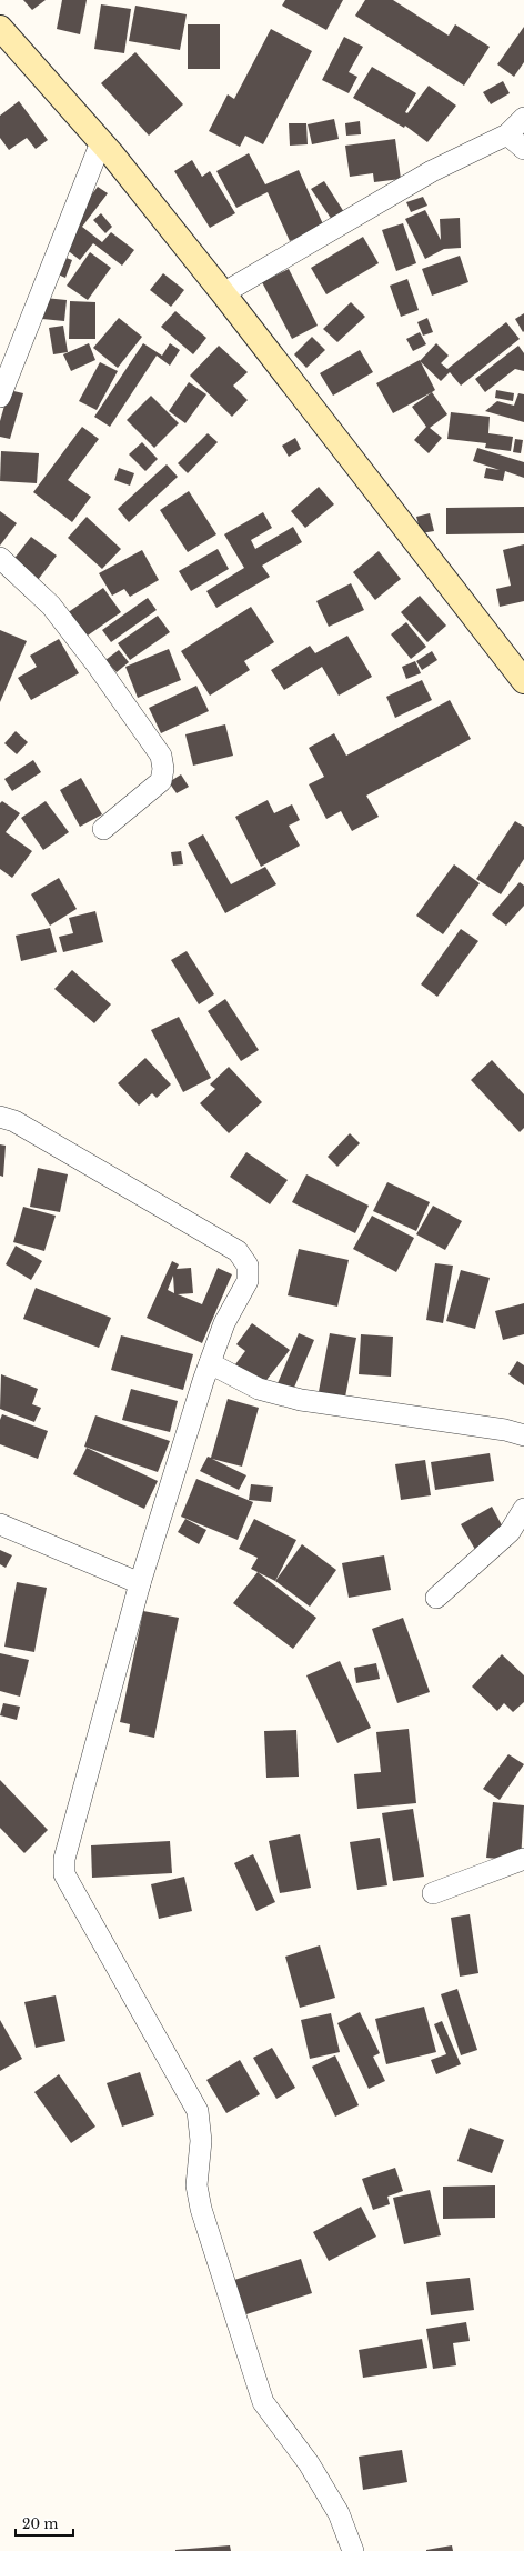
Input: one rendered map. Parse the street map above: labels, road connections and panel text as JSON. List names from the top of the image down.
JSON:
{
  "scale_bar": "20 m"
}
